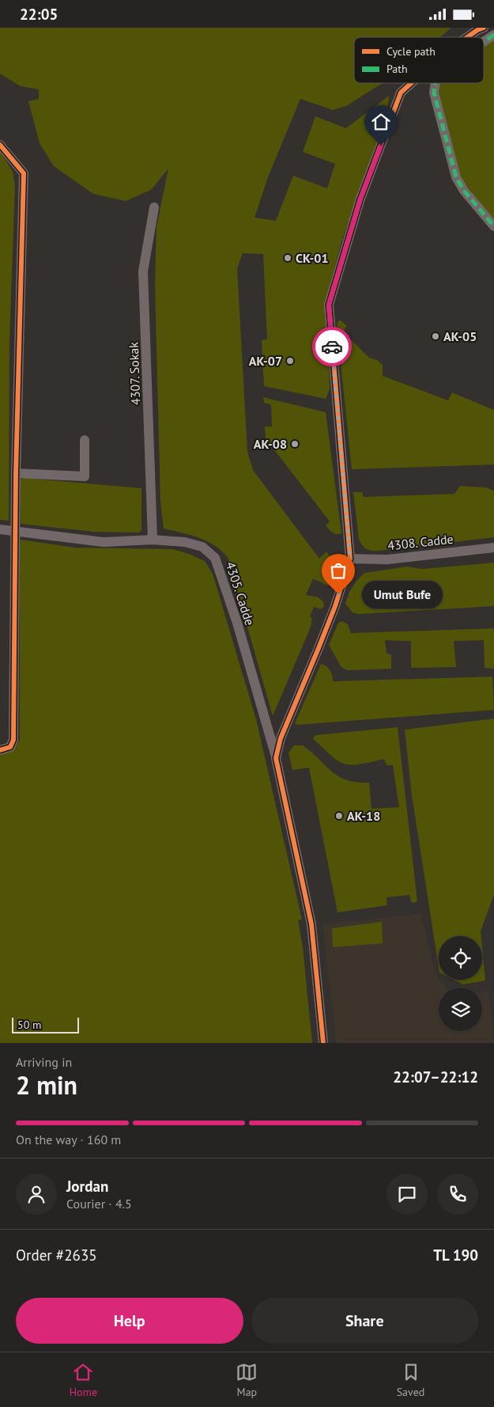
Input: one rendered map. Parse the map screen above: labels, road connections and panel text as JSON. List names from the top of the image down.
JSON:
{
  "streets": {
    "street": ["4307. Sokak", "4308. Cadde", "4305. Cadde"]
  },
  "crossings": [
    ["4307. Sokak", "4305. Cadde"]
  ],
  "places": [
    "CK-01",
    "AK-05",
    "AK-07",
    "AK-08",
    "Umut Bufe",
    "AK-18"
  ],
  "legend": ["Cycle path", "Path"],
  "scale_bar": "50 m",
  "page": {
    "status": "22:05",
    "bubble": "Umut Bufe",
    "scale": "50 m",
    "heading": ["2 min", "Arriving in", "22:07–22:12"],
    "panel": [
      "Jordan",
      "Courier · 4.5",
      "Order #2635",
      "TL 190"
    ],
    "bar": "On the way · 160 m",
    "buttons": ["Help", "Share"],
    "tabs": ["Home", "Map", "Saved"]
  }
}
